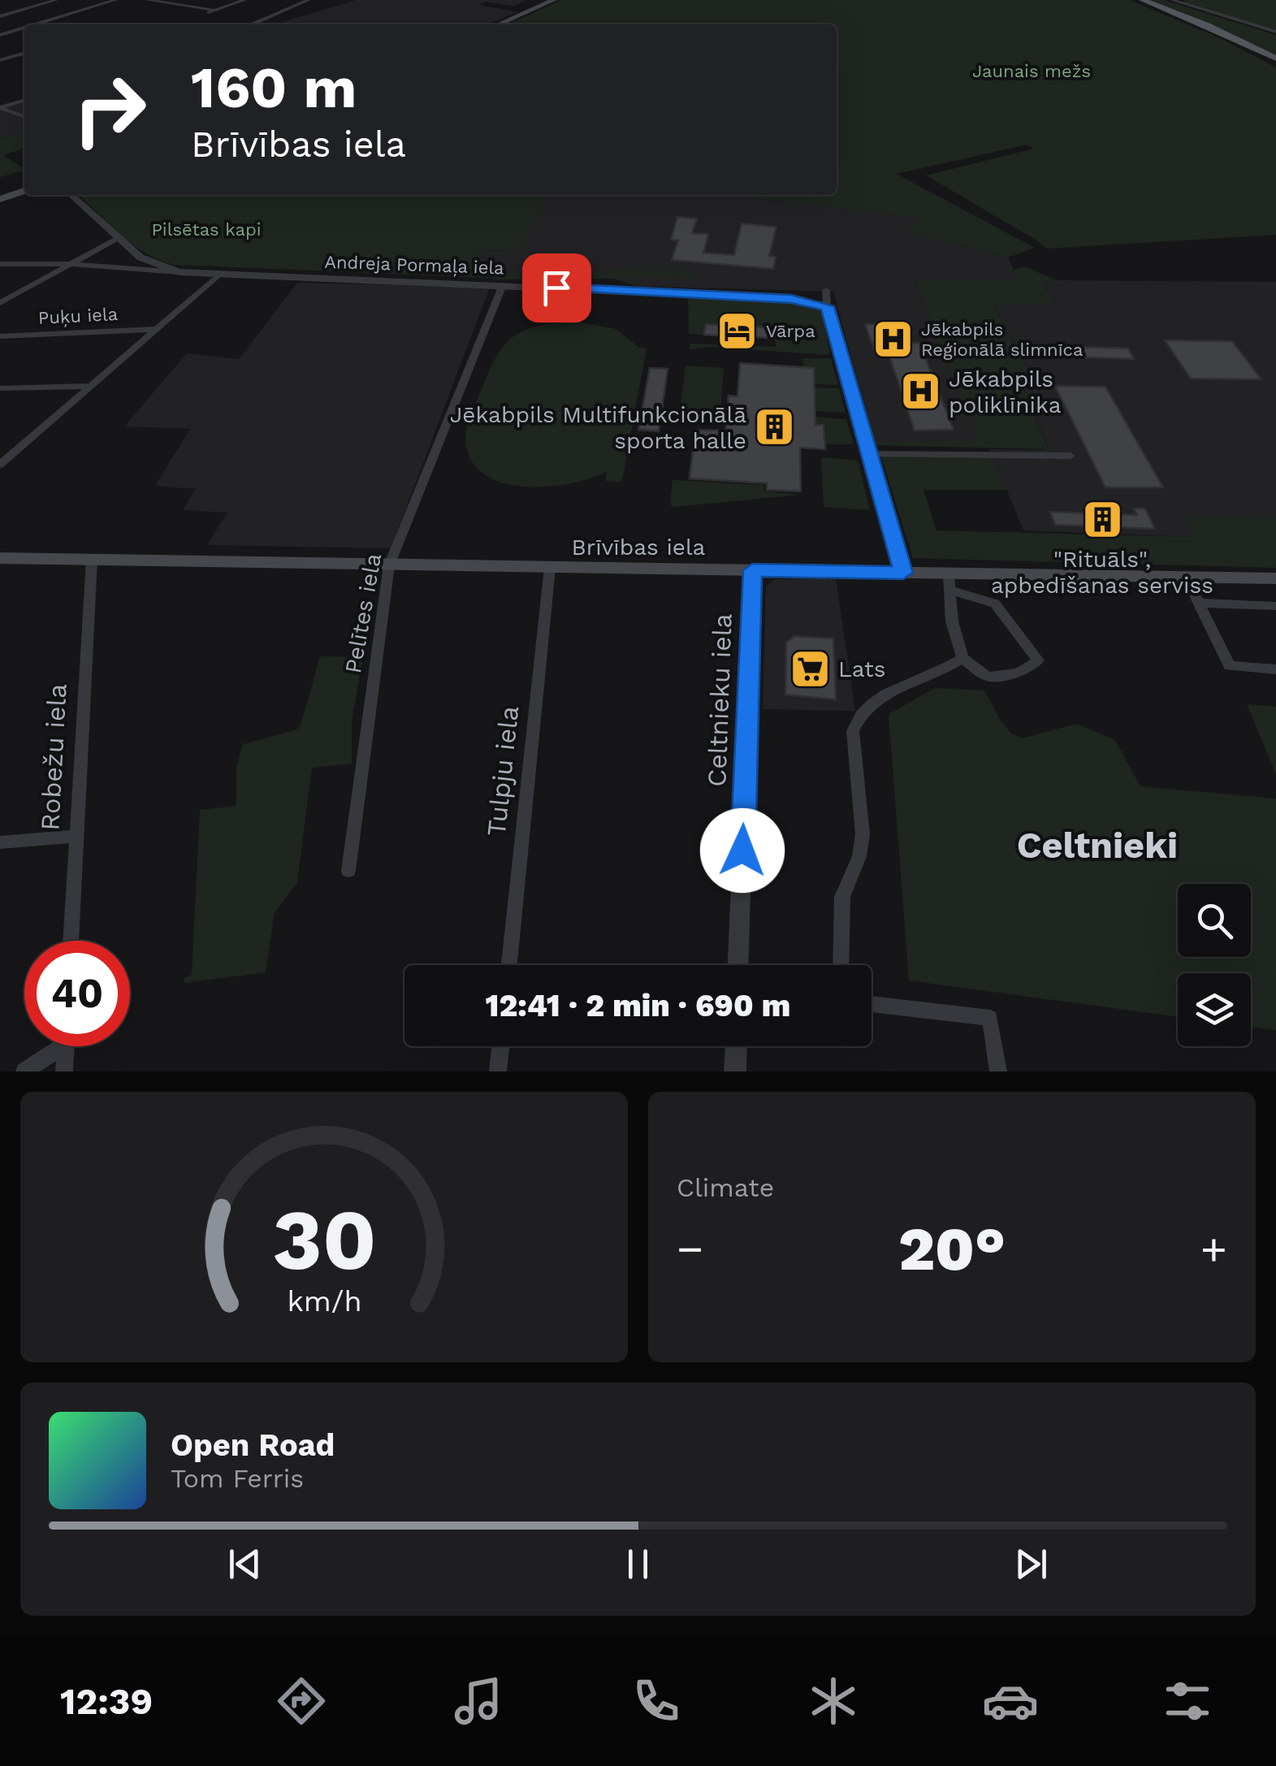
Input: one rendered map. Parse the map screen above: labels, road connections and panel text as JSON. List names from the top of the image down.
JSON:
{
  "streets": {
    "main road": ["Brīvības iela"],
    "street": [
      "Andreja Pormaļa iela",
      "Puķu iela",
      "Pelītes iela",
      "Celtnieku iela",
      "Robežu iela",
      "Tulpju iela"
    ]
  },
  "crossings": [
    ["Andreja Pormaļa iela", "Pelītes iela"],
    ["Brīvības iela", "Pelītes iela"],
    ["Brīvības iela", "Celtnieku iela"],
    ["Brīvības iela", "Robežu iela"],
    ["Brīvības iela", "Tulpju iela"]
  ],
  "districts": ["Celtnieki"],
  "parks": ["Jaunais mežs", "Pilsētas kapi"],
  "places": {
    "hotel": ["Vārpa"],
    "hospital": ["Jēkabpils Reģionālā slimnīca", "Jēkabpils poliklīnika"],
    "building": ["Jēkabpils Multifunkcionālā sporta halle", "\"Rituāls\", apbedīšanas serviss"],
    "supermarket": ["Lats"]
  },
  "page": {
    "turn": ["160 m", "Brīvības iela"],
    "limit": "40",
    "trip": "12:41 · 2 min · 690 m",
    "tile": "Climate",
    "heat": ["−", "20°", "+"],
    "song": ["Open Road", "Tom Ferris"],
    "tabs": "12:39",
    "gauge": ["30", "km/h"]
  }
}
